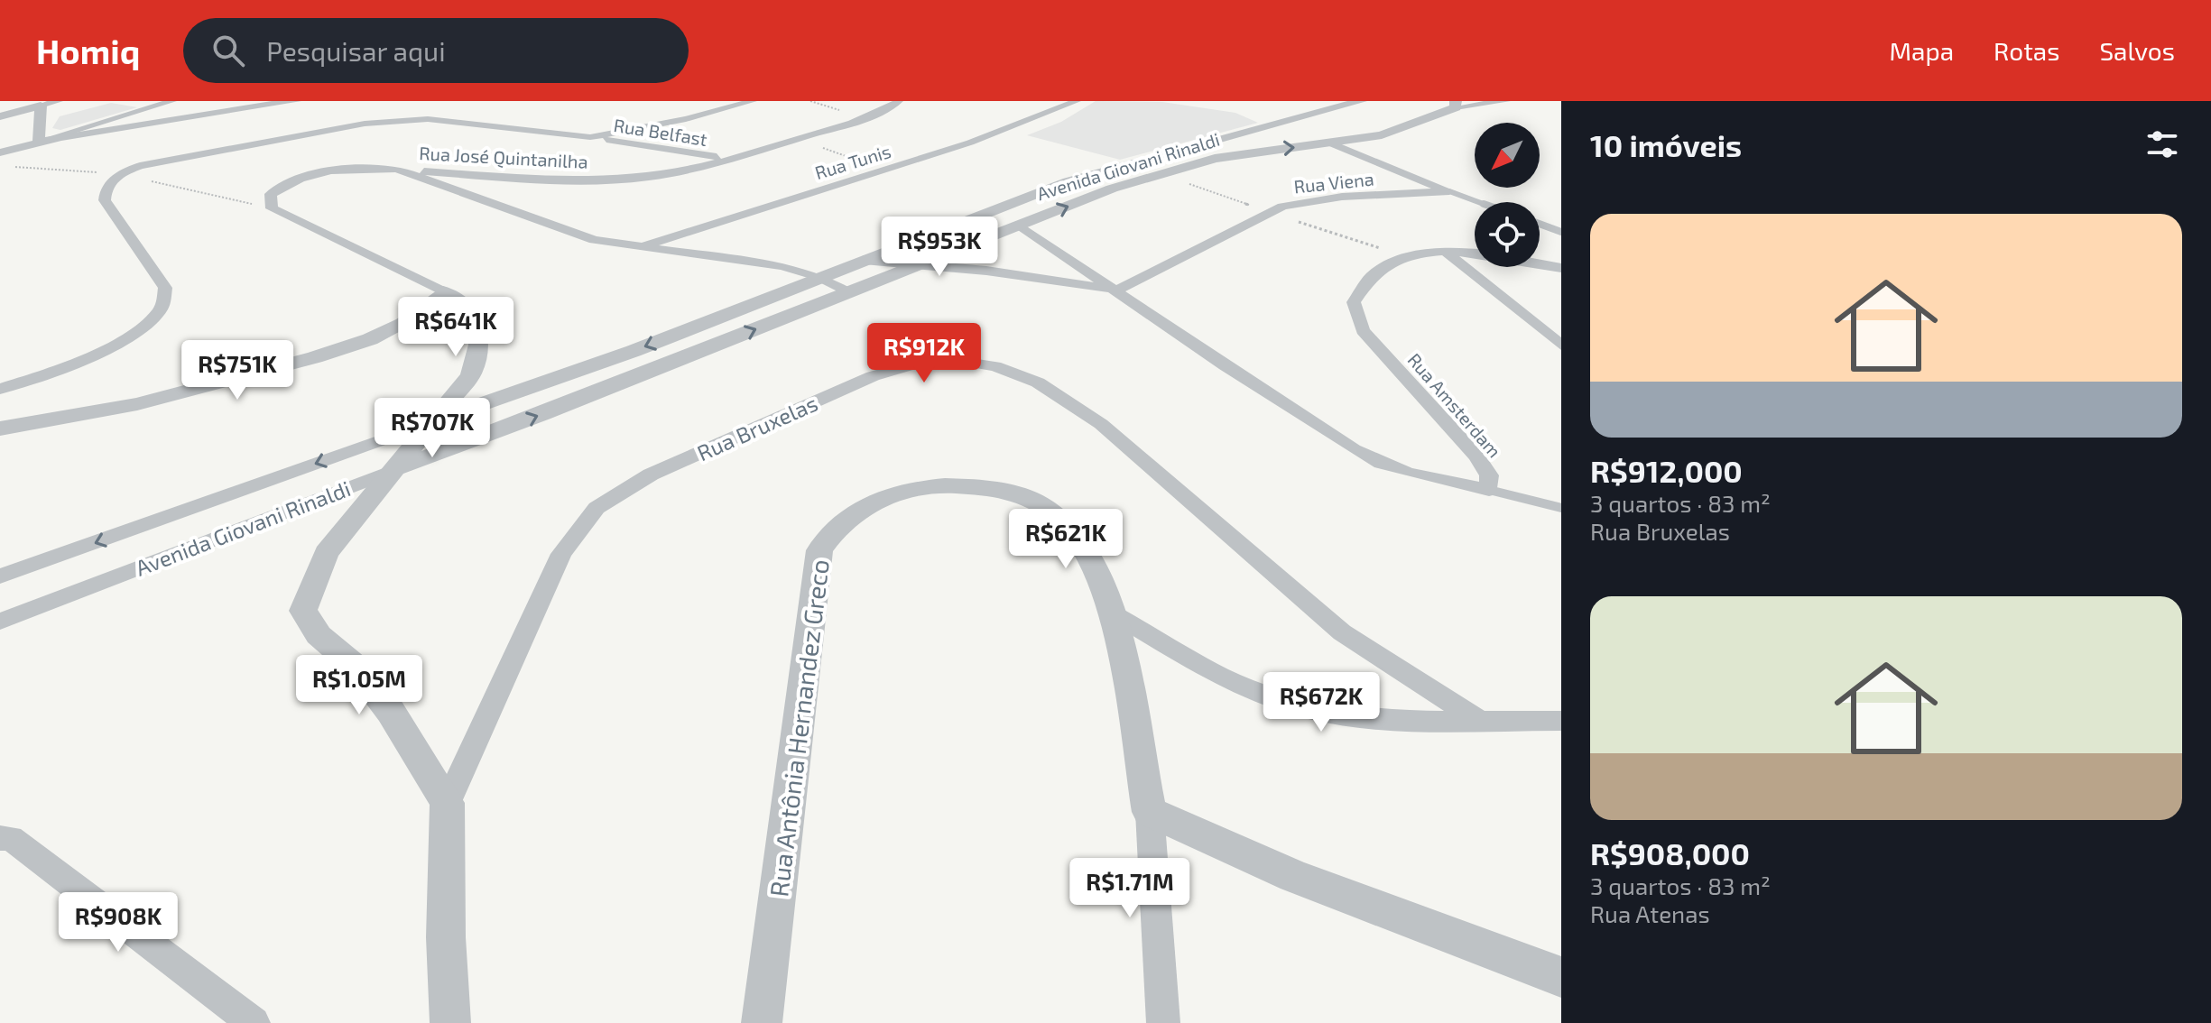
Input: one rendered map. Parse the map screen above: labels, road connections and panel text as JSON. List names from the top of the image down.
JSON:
{
  "streets": {
    "street": [
      "Rua Belfast",
      "Rua José Quintanilha",
      "Rua Tunis",
      "Avenida Giovani Rinaldi",
      "Rua Viena",
      "Rua Amsterdam",
      "Rua Bruxelas",
      "Rua Antônia Hernandez Greco"
    ]
  },
  "crossings": [
    ["Rua Belfast", "Rua José Quintanilha"],
    ["Avenida Giovani Rinaldi", "Rua Viena"],
    ["Avenida Giovani Rinaldi", "Rua Amsterdam"],
    ["Rua Viena", "Rua Amsterdam"]
  ],
  "north": "bottom left",
  "page": {
    "header": "Homiq",
    "search": "Pesquisar aqui",
    "nav": ["Mapa", "Rotas", "Salvos"],
    "heading": "10 imóveis",
    "list": [
      {
        "name": "R$912,000",
        "note": "3 quartos · 83 m² · Rua Bruxelas"
      },
      {
        "name": "R$908,000",
        "note": "3 quartos · 83 m² · Rua Atenas"
      }
    ],
    "price": [
      "R$953K",
      "R$641K",
      "R$912K",
      "R$751K",
      "R$707K",
      "R$621K",
      "R$1.05M",
      "R$672K",
      "R$1.71M",
      "R$908K"
    ]
  }
}
